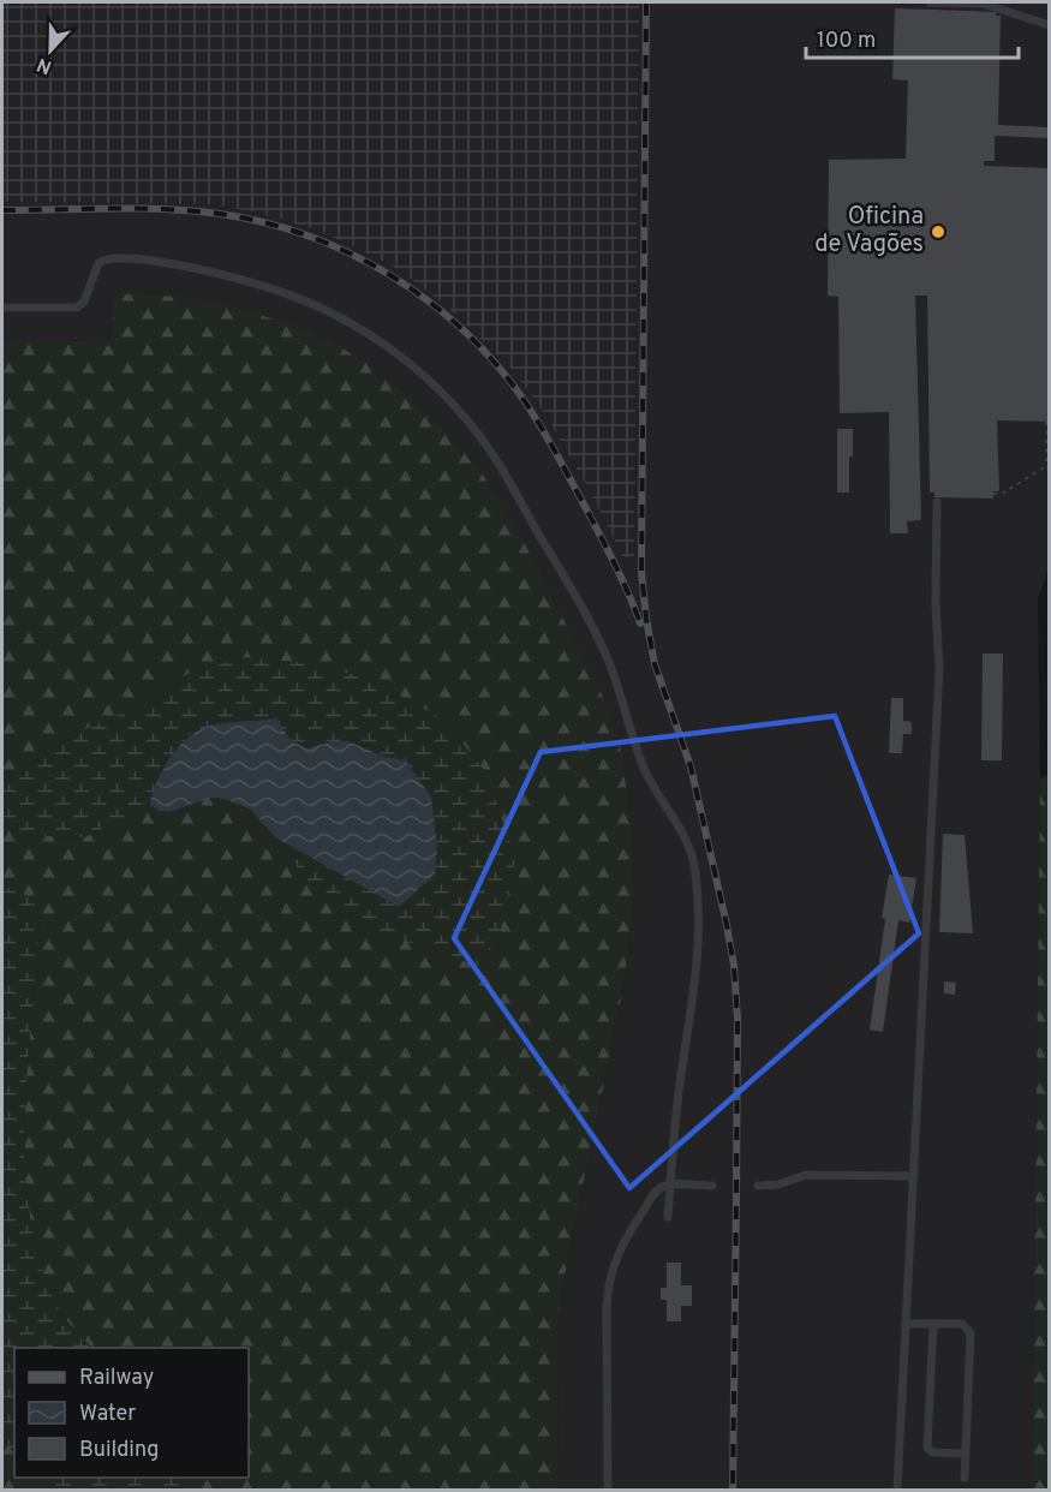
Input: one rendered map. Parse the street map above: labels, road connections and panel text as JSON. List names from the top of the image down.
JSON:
{
  "places": ["Oficina de Vagões"],
  "legend": ["Railway", "Water", "Building"],
  "scale_bar": "100 m",
  "north": "bottom"
}
